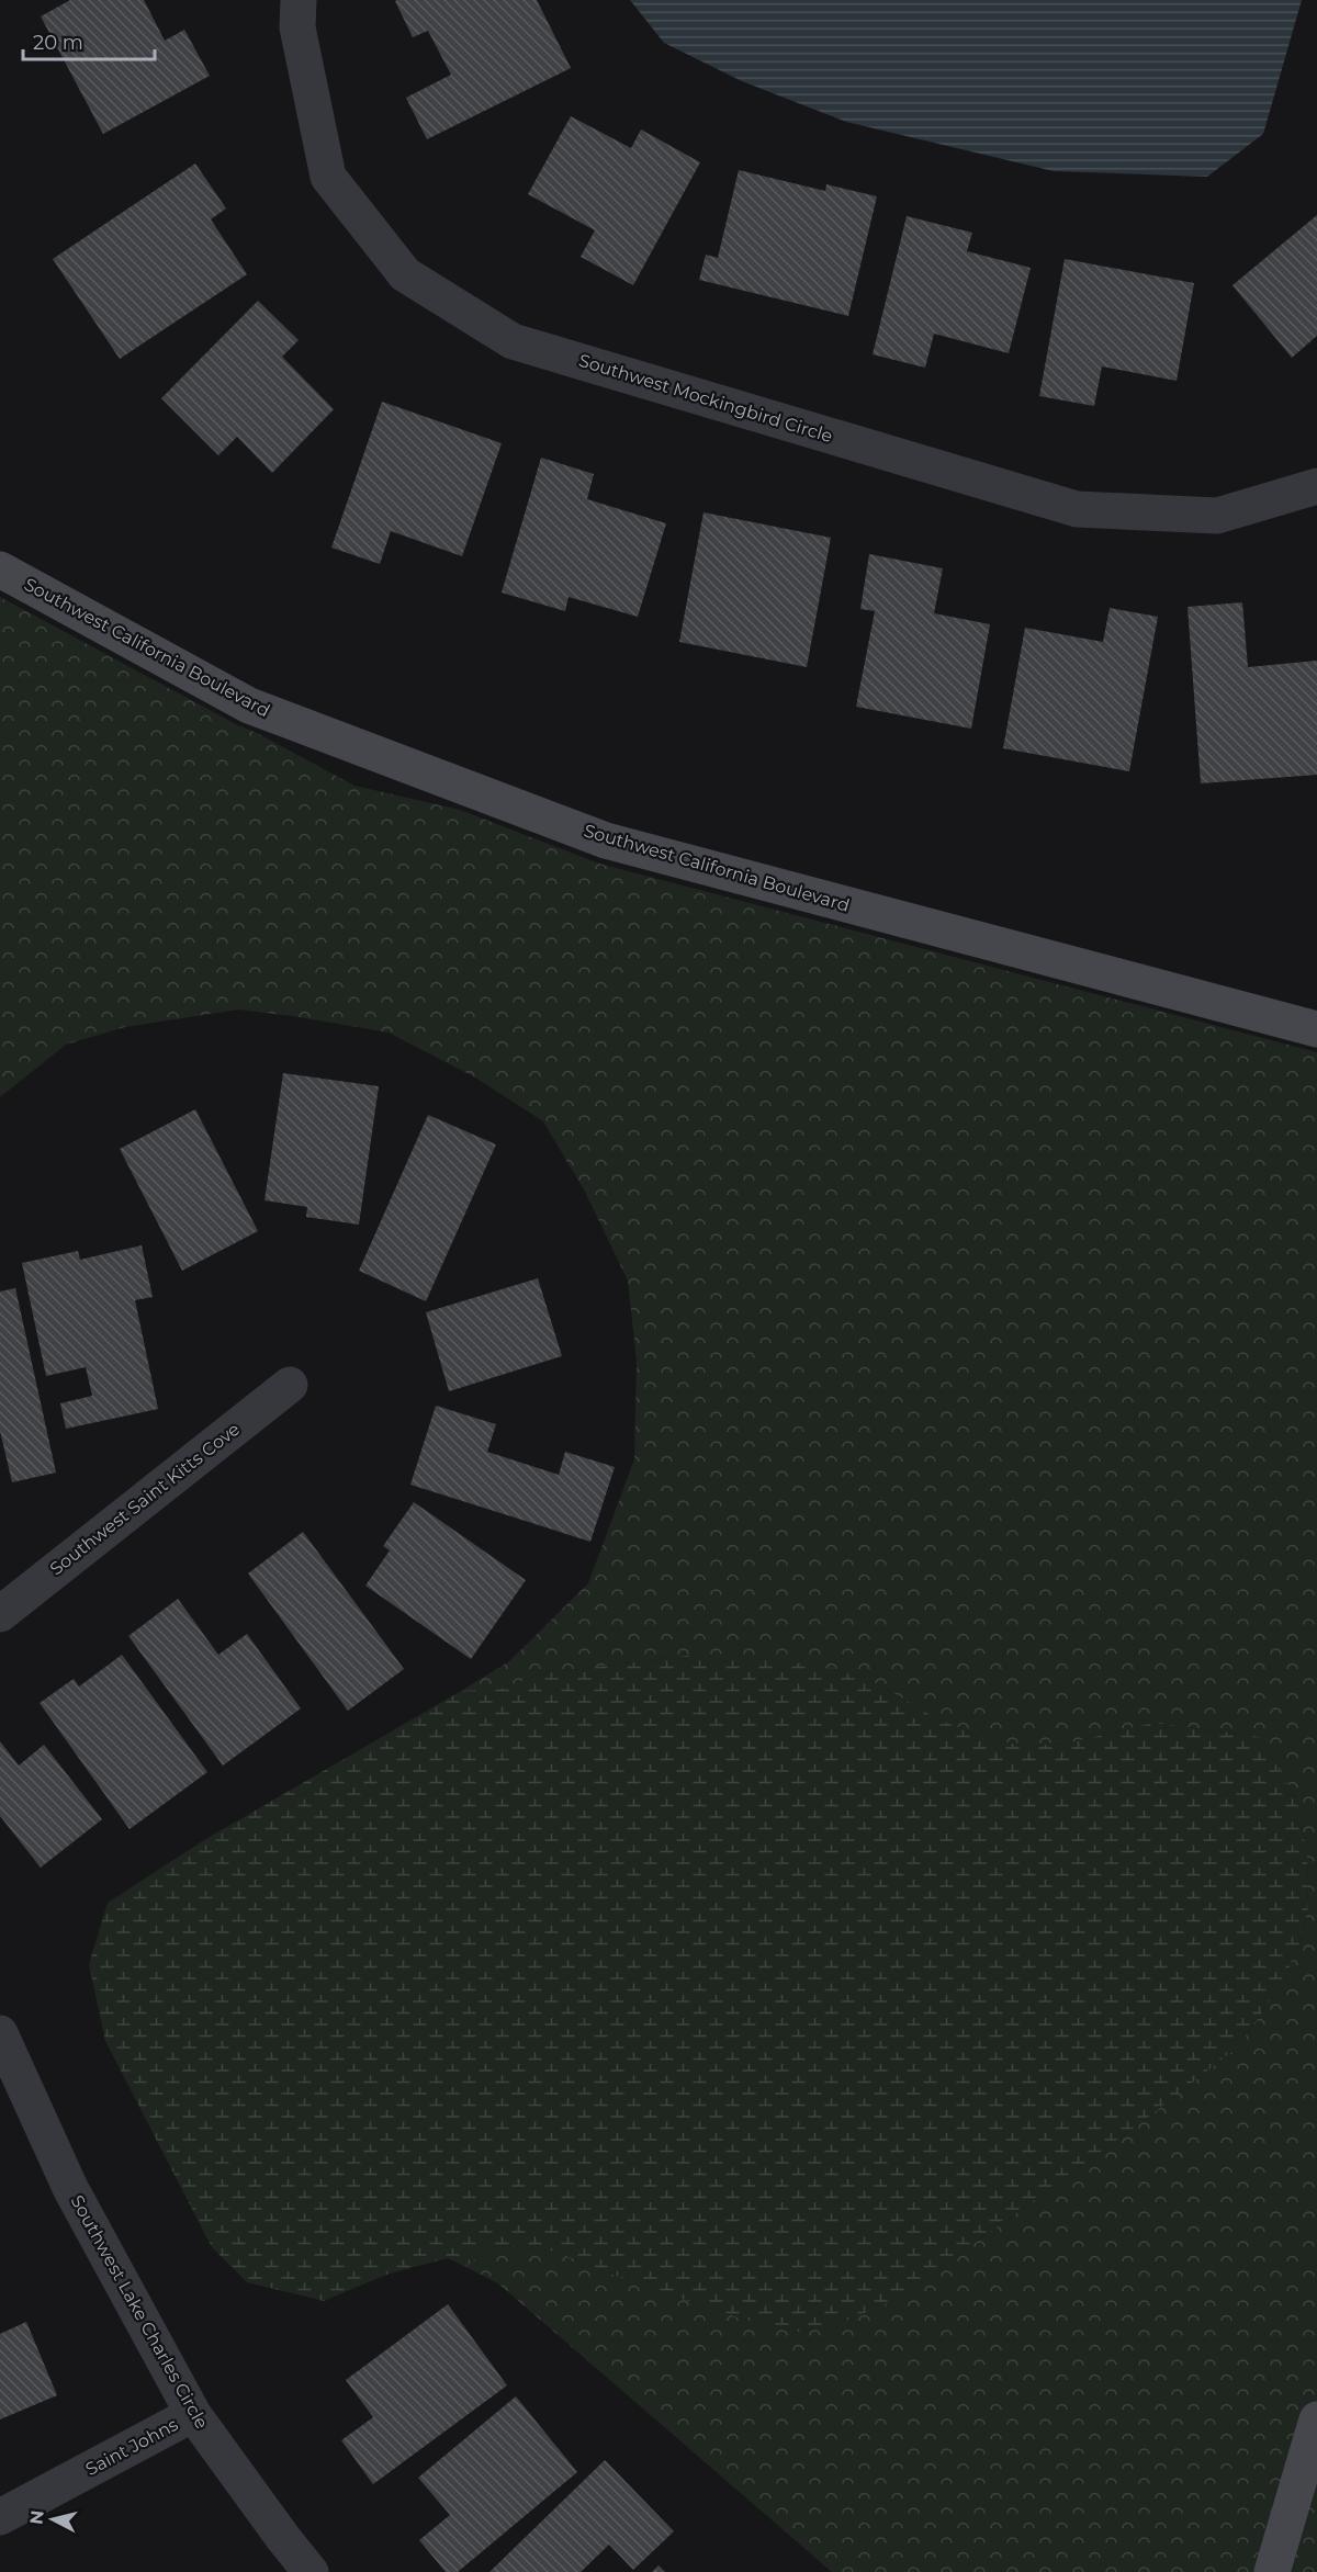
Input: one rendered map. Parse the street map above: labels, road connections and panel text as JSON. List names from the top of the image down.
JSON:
{
  "streets": {
    "street": [
      "Southwest Mockingbird Circle",
      "Southwest California Boulevard",
      "Southwest Saint Kitts Cove",
      "Southwest Lake Charles Circle",
      "Saint Johns"
    ]
  },
  "crossings": [
    ["Southwest Lake Charles Circle", "Saint Johns"]
  ],
  "scale_bar": "20 m",
  "north": "left"
}
